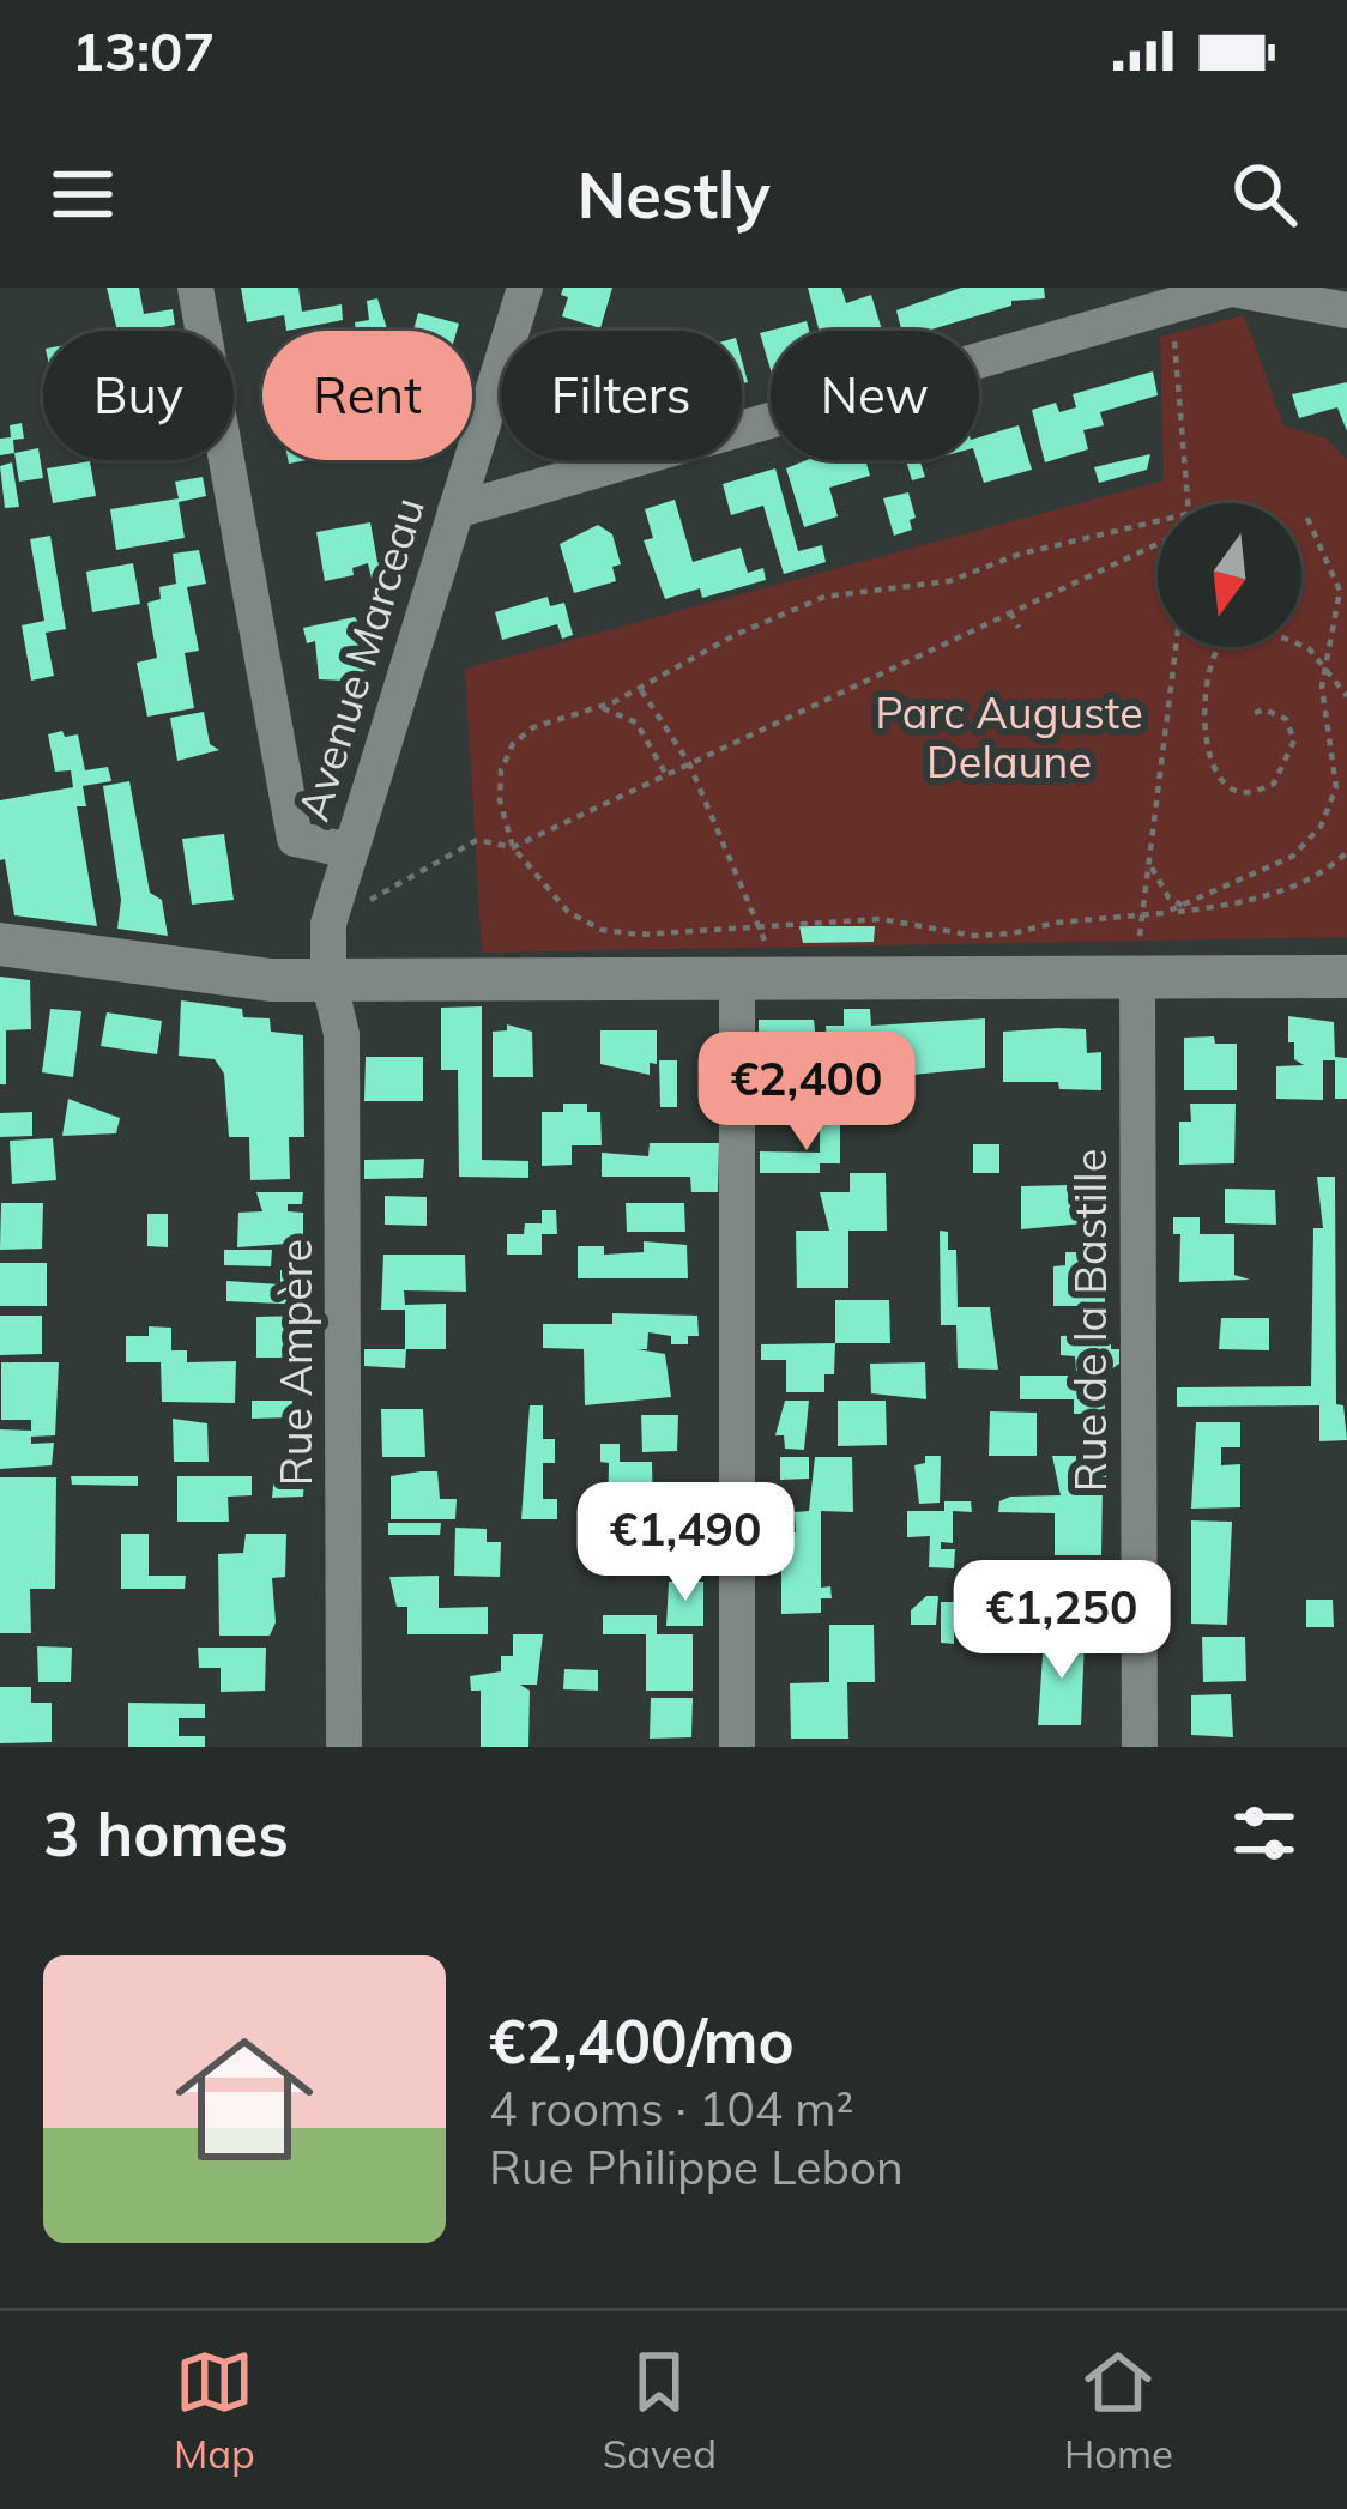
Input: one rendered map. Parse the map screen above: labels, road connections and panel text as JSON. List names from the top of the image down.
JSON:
{
  "streets": {
    "street": ["Avenue Marceau", "Rue de la Bastille", "Rue Ampère"]
  },
  "crossings": [
    ["Avenue Marceau", "Rue Ampère"]
  ],
  "parks": ["Parc Auguste Delaune"],
  "north": "bottom",
  "page": {
    "status": "13:07",
    "header": "Nestly",
    "chip": [
      "Buy",
      "Rent",
      "Filters",
      "New"
    ],
    "price": ["€2,400", "€1,490", "€1,250"],
    "heading": "3 homes",
    "list": [
      {
        "name": "€2,400/mo",
        "note": "4 rooms · 104 m² · Rue Philippe Lebon"
      }
    ],
    "tabs": ["Map", "Saved", "Home"]
  }
}
